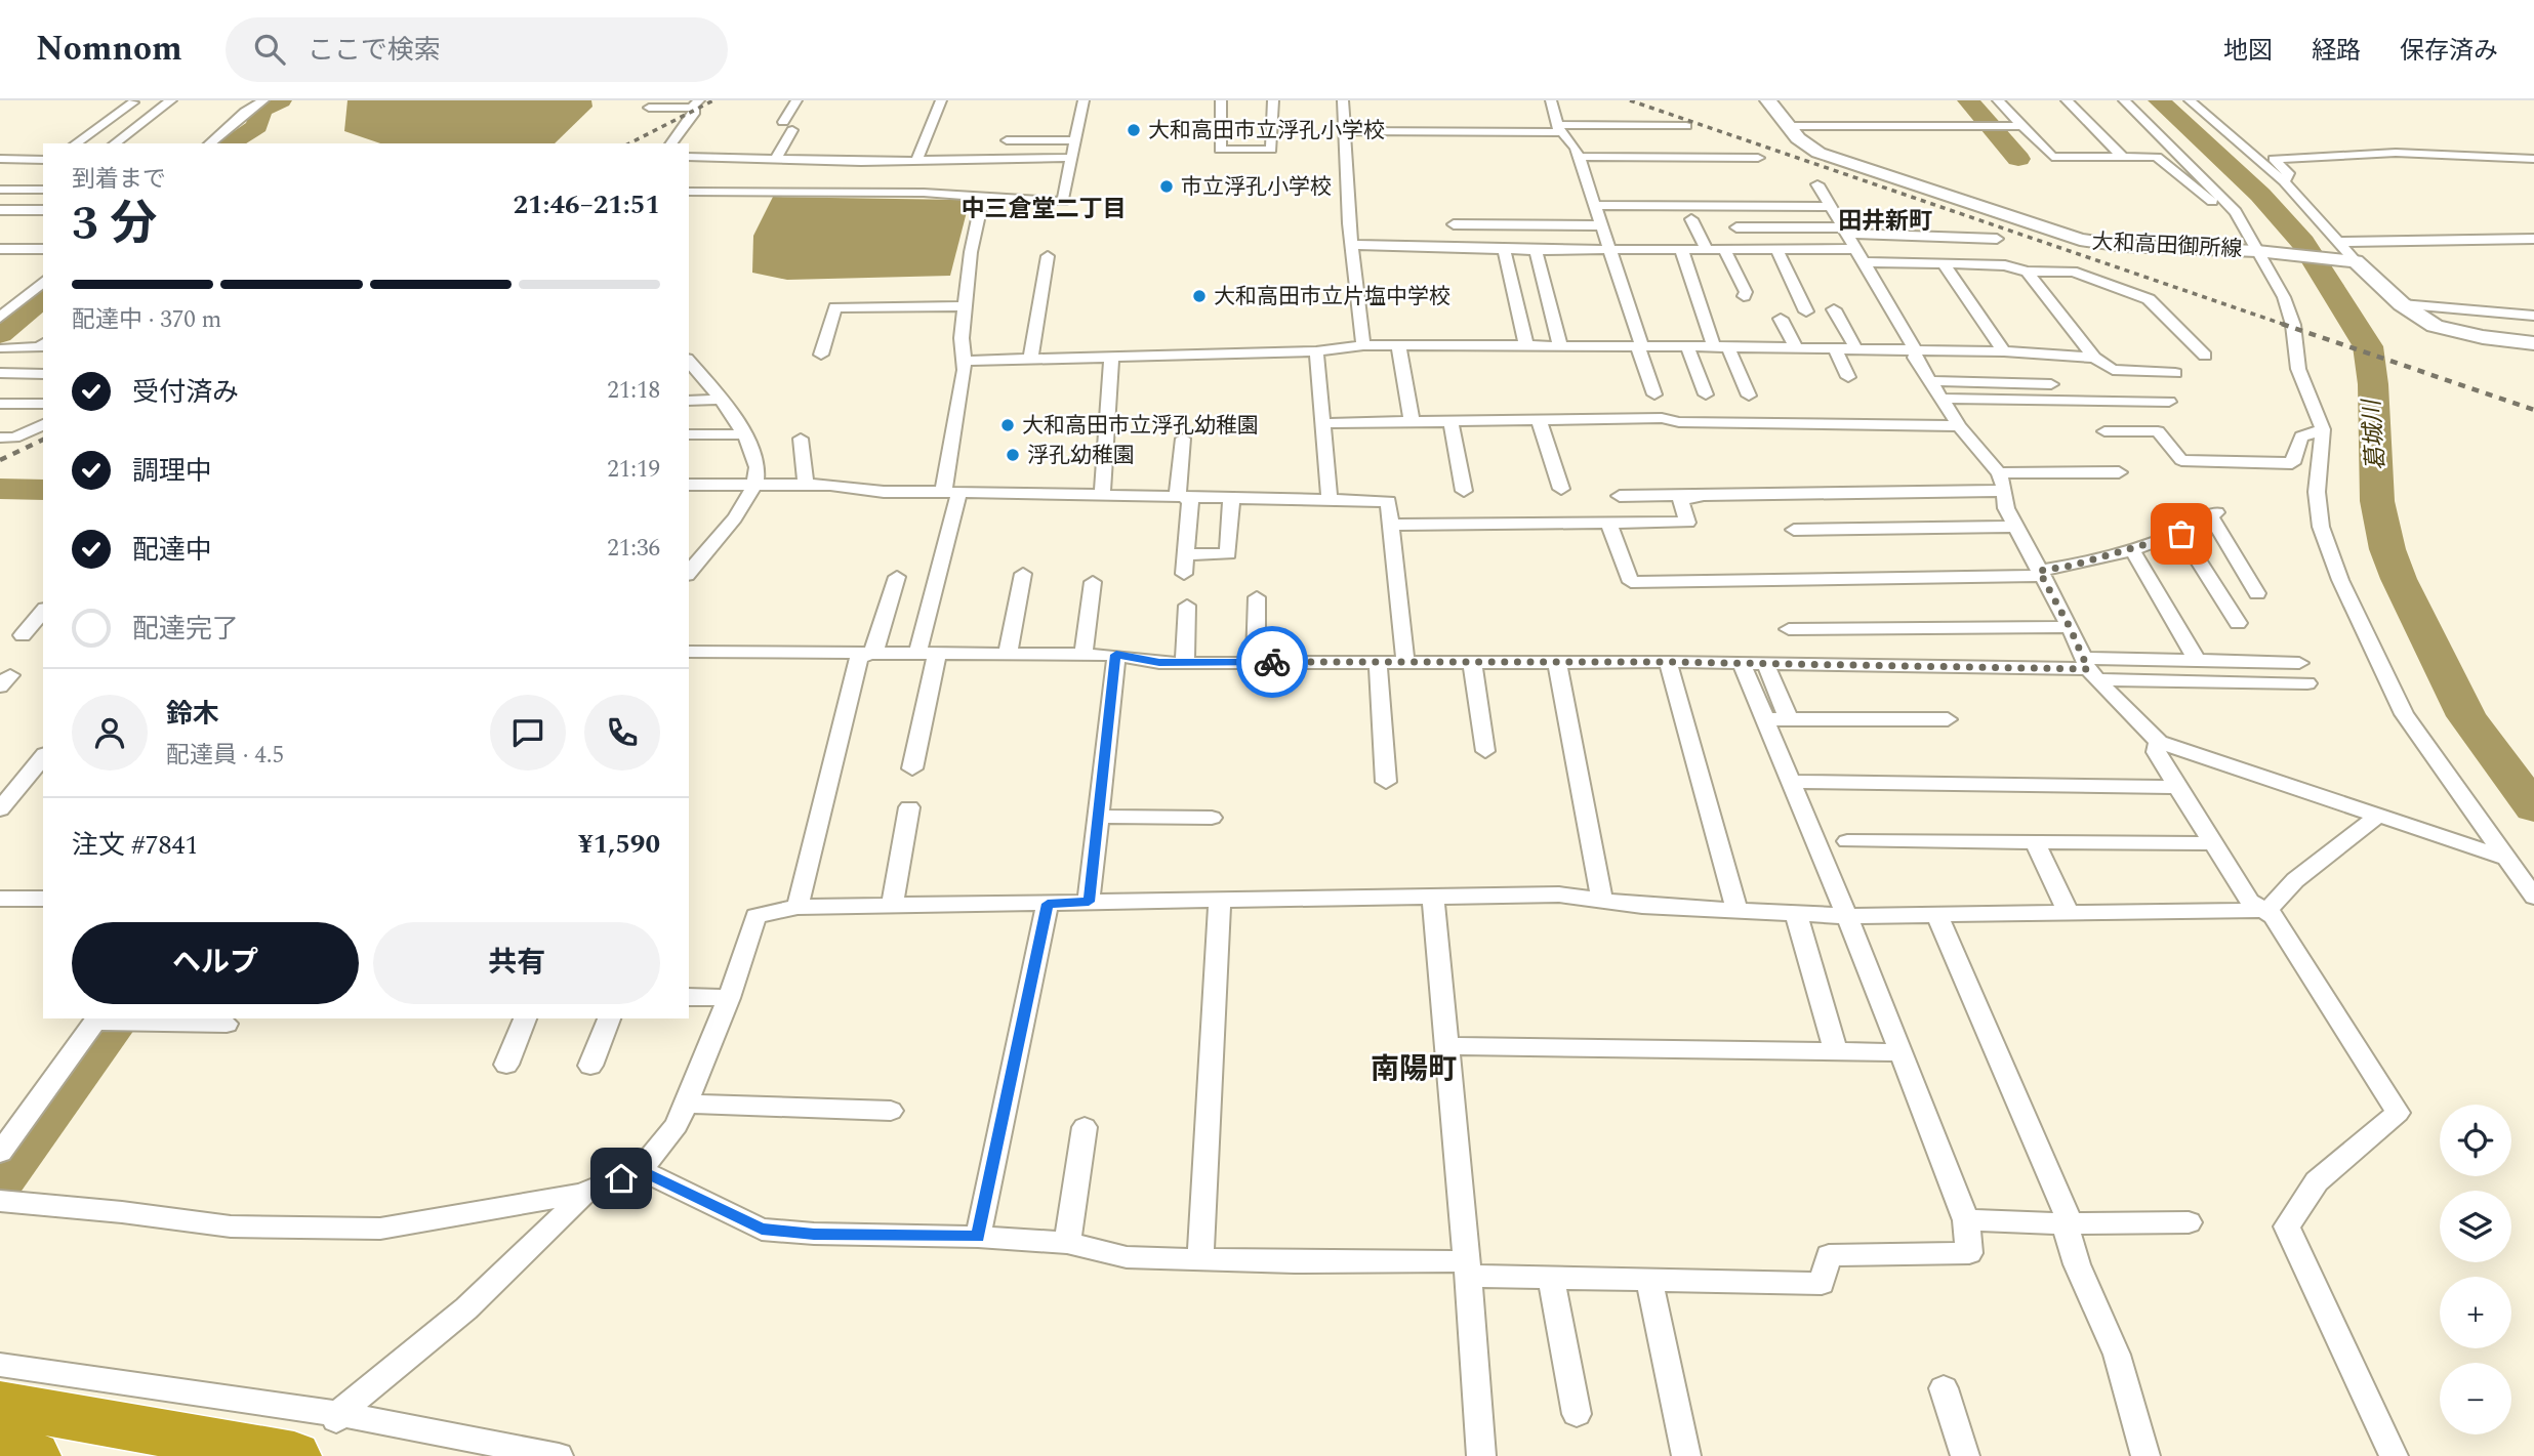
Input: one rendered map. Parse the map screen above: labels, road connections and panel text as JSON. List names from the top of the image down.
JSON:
{
  "streets": {
    "main road": ["大和高田御所線"]
  },
  "districts": ["中三倉堂二丁目", "田井新町", "南陽町"],
  "water": ["葛城川"],
  "places": [
    "大和高田市立浮孔小学校",
    "市立浮孔小学校",
    "大和高田市立片塩中学校",
    "大和高田市立浮孔幼稚園",
    "浮孔幼稚園"
  ],
  "page": {
    "header": "Nomnom",
    "search": "ここで検索",
    "nav": ["地図", "経路", "保存済み"],
    "heading": ["3 分", "到着まで", "21:46–21:51"],
    "panel": [
      "鈴木",
      "配達員 · 4.5",
      "注文 #7841",
      "¥1,590"
    ],
    "bar": "配達中 · 370 m",
    "list": [
      ["受付済み", "21:18"],
      ["調理中", "21:19"],
      ["配達中", "21:36"],
      "配達完了"
    ],
    "buttons": ["ヘルプ", "共有"],
    "map_buttons": ["+", "−"]
  }
}
